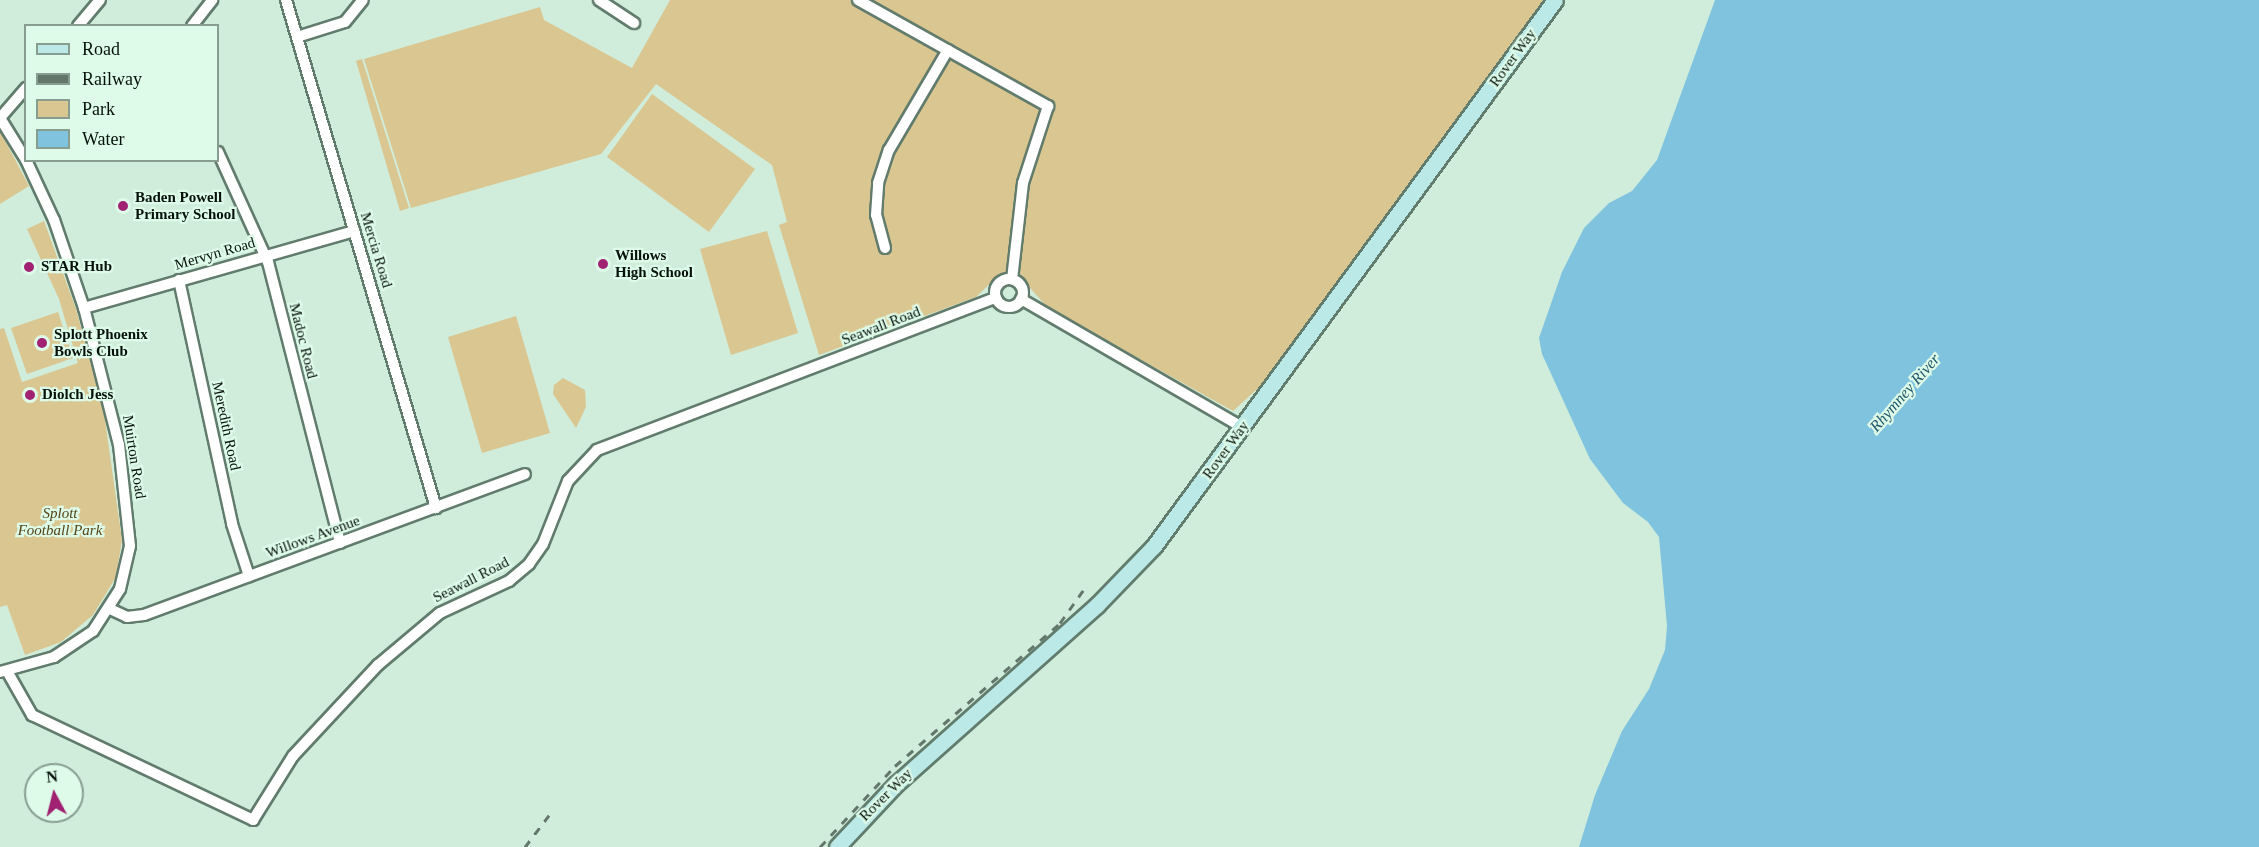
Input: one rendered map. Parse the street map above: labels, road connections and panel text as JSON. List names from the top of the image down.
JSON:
{
  "streets": {
    "street": [
      "Rover Way",
      "Mercia Road",
      "Mervyn Road",
      "Seawall Road",
      "Madoc Road",
      "Meredith Road",
      "Muirton Road",
      "Willows Avenue"
    ]
  },
  "crossings": [
    ["Mercia Road", "Mervyn Road"],
    ["Mercia Road", "Willows Avenue"],
    ["Mervyn Road", "Madoc Road"],
    ["Mervyn Road", "Meredith Road"],
    ["Mervyn Road", "Muirton Road"],
    ["Seawall Road", "Muirton Road"],
    ["Madoc Road", "Willows Avenue"],
    ["Meredith Road", "Willows Avenue"],
    ["Muirton Road", "Willows Avenue"]
  ],
  "water": ["Rhymney River"],
  "parks": ["Splott Football Park"],
  "places": [
    "Baden Powell Primary School",
    "Willows High School",
    "STAR Hub",
    "Splott Phoenix Bowls Club",
    "Diolch Jess"
  ],
  "legend": [
    "Road",
    "Railway",
    "Park",
    "Water"
  ],
  "north": "top"
}
